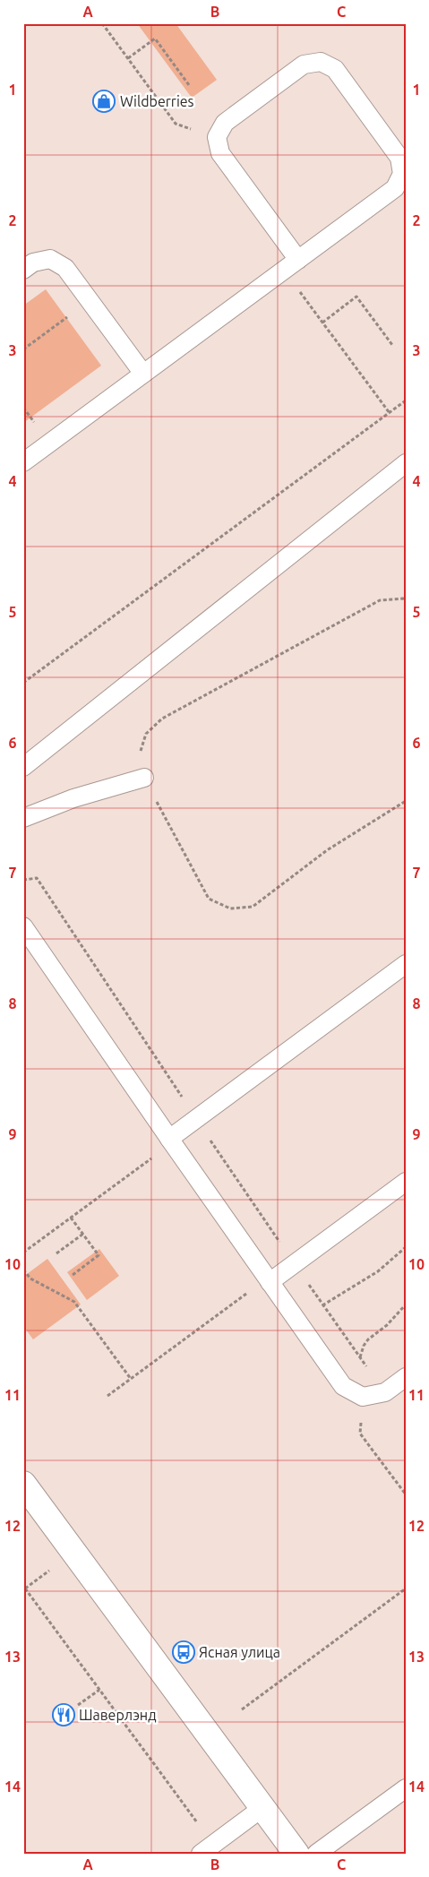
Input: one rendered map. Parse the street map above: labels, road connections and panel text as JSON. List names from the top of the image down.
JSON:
{
  "places": {
    "shop": ["Wildberries"],
    "bus stop": ["Ясная улица"],
    "restaurant": ["Шаверлэнд"]
  },
  "grid": {
    "columns": ["A", "B", "C"],
    "rows": [
      "1",
      "2",
      "3",
      "4",
      "5",
      "6",
      "7",
      "8",
      "9",
      "10",
      "11",
      "12",
      "13",
      "14"
    ]
  }
}
